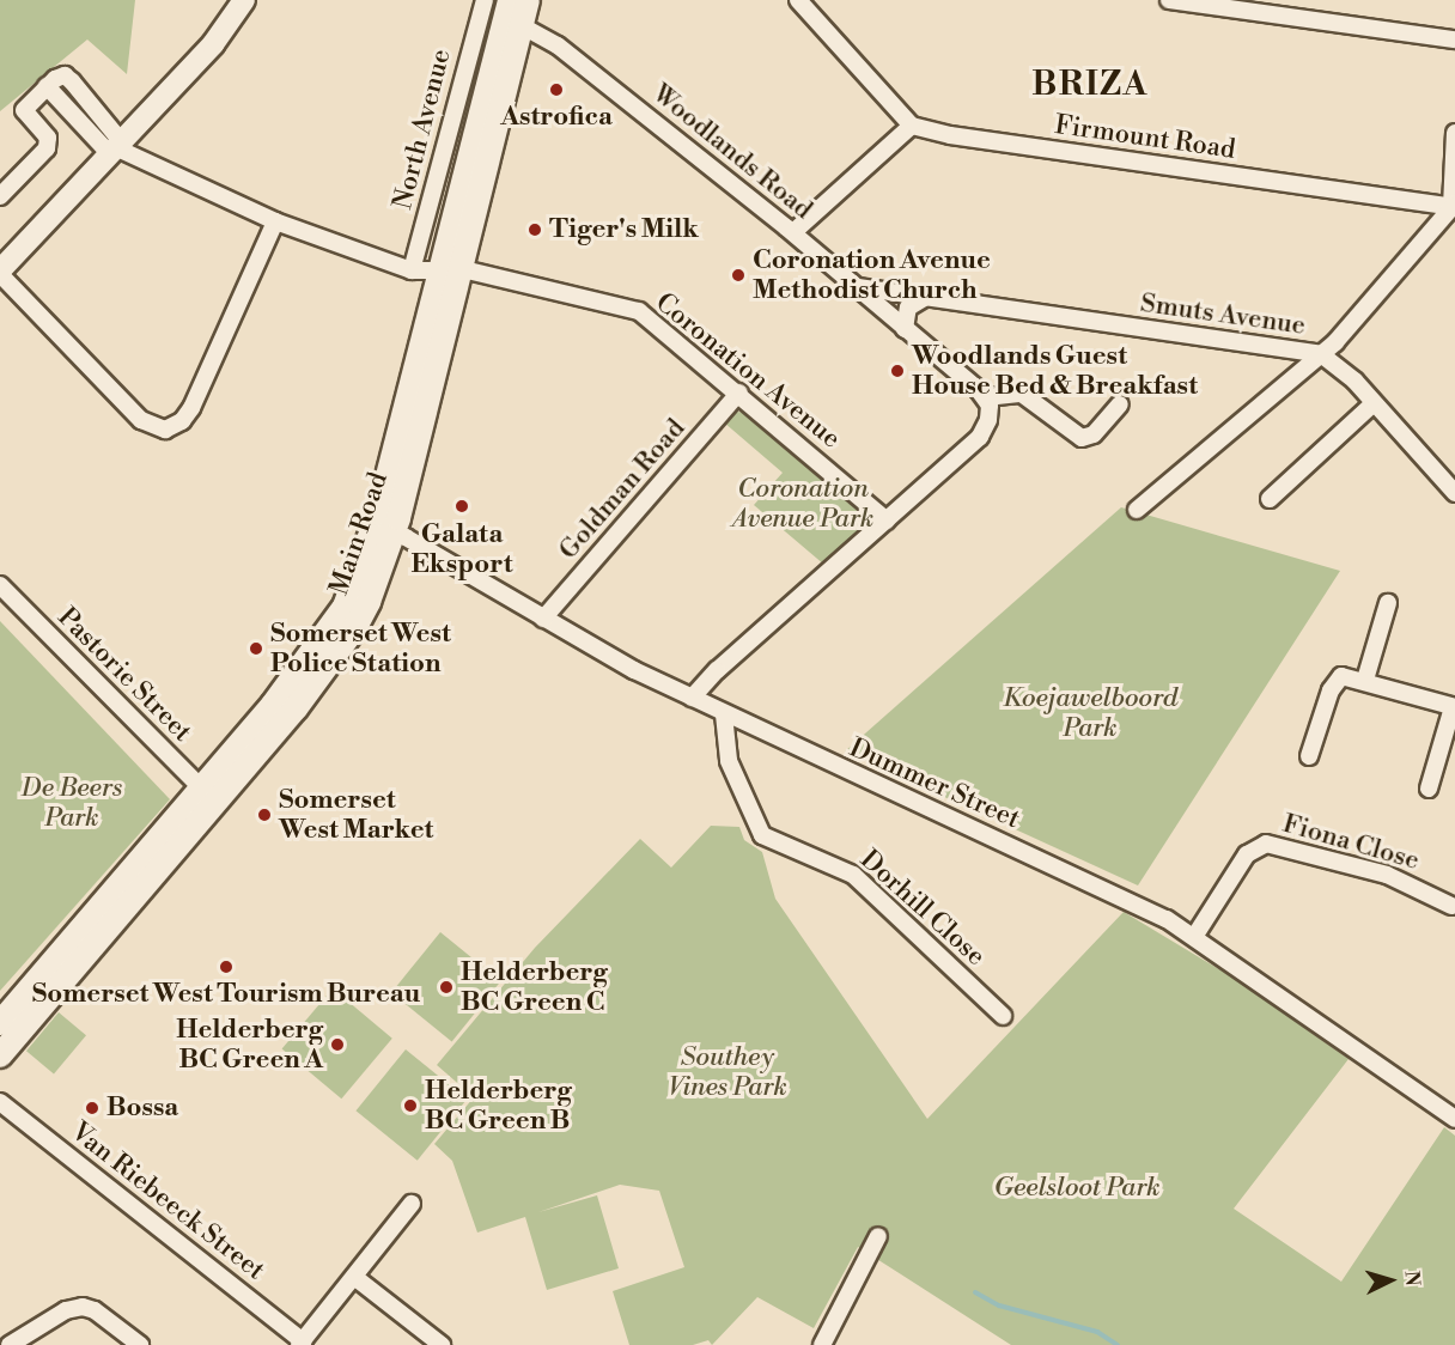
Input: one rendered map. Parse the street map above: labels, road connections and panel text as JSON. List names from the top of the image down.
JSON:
{
  "streets": {
    "main road": ["Main Road"],
    "street": [
      "North Avenue",
      "Firmount Road",
      "Woodlands Road",
      "Smuts Avenue",
      "Coronation Avenue",
      "Goldman Road",
      "Pastorie Street",
      "Dummer Street",
      "Fiona Close",
      "Dorhill Close",
      "Van Riebeeck Street"
    ]
  },
  "crossings": [
    ["North Avenue", "Coronation Avenue"],
    ["Woodlands Road", "Smuts Avenue"],
    ["Woodlands Road", "Main Road"],
    ["Coronation Avenue", "Goldman Road"],
    ["Coronation Avenue", "Main Road"],
    ["Goldman Road", "Dummer Street"],
    ["Main Road", "Pastorie Street"],
    ["Main Road", "Dummer Street"],
    ["Dummer Street", "Fiona Close"],
    ["Dummer Street", "Dorhill Close"]
  ],
  "districts": ["BRIZA"],
  "parks": [
    "Coronation Avenue Park",
    "Koejawelboord Park",
    "De Beers Park",
    "Southey Vines Park",
    "Geelsloot Park"
  ],
  "places": [
    "Astrofica",
    "Tiger's Milk",
    "Coronation Avenue Methodist Church",
    "Woodlands Guest House Bed & Breakfast",
    "Galata Eksport",
    "Somerset West Police Station",
    "Somerset West Market",
    "Somerset West Tourism Bureau",
    "Helderberg BC Green C",
    "Helderberg BC Green A",
    "Helderberg BC Green B",
    "Bossa"
  ],
  "north": "right"
}
